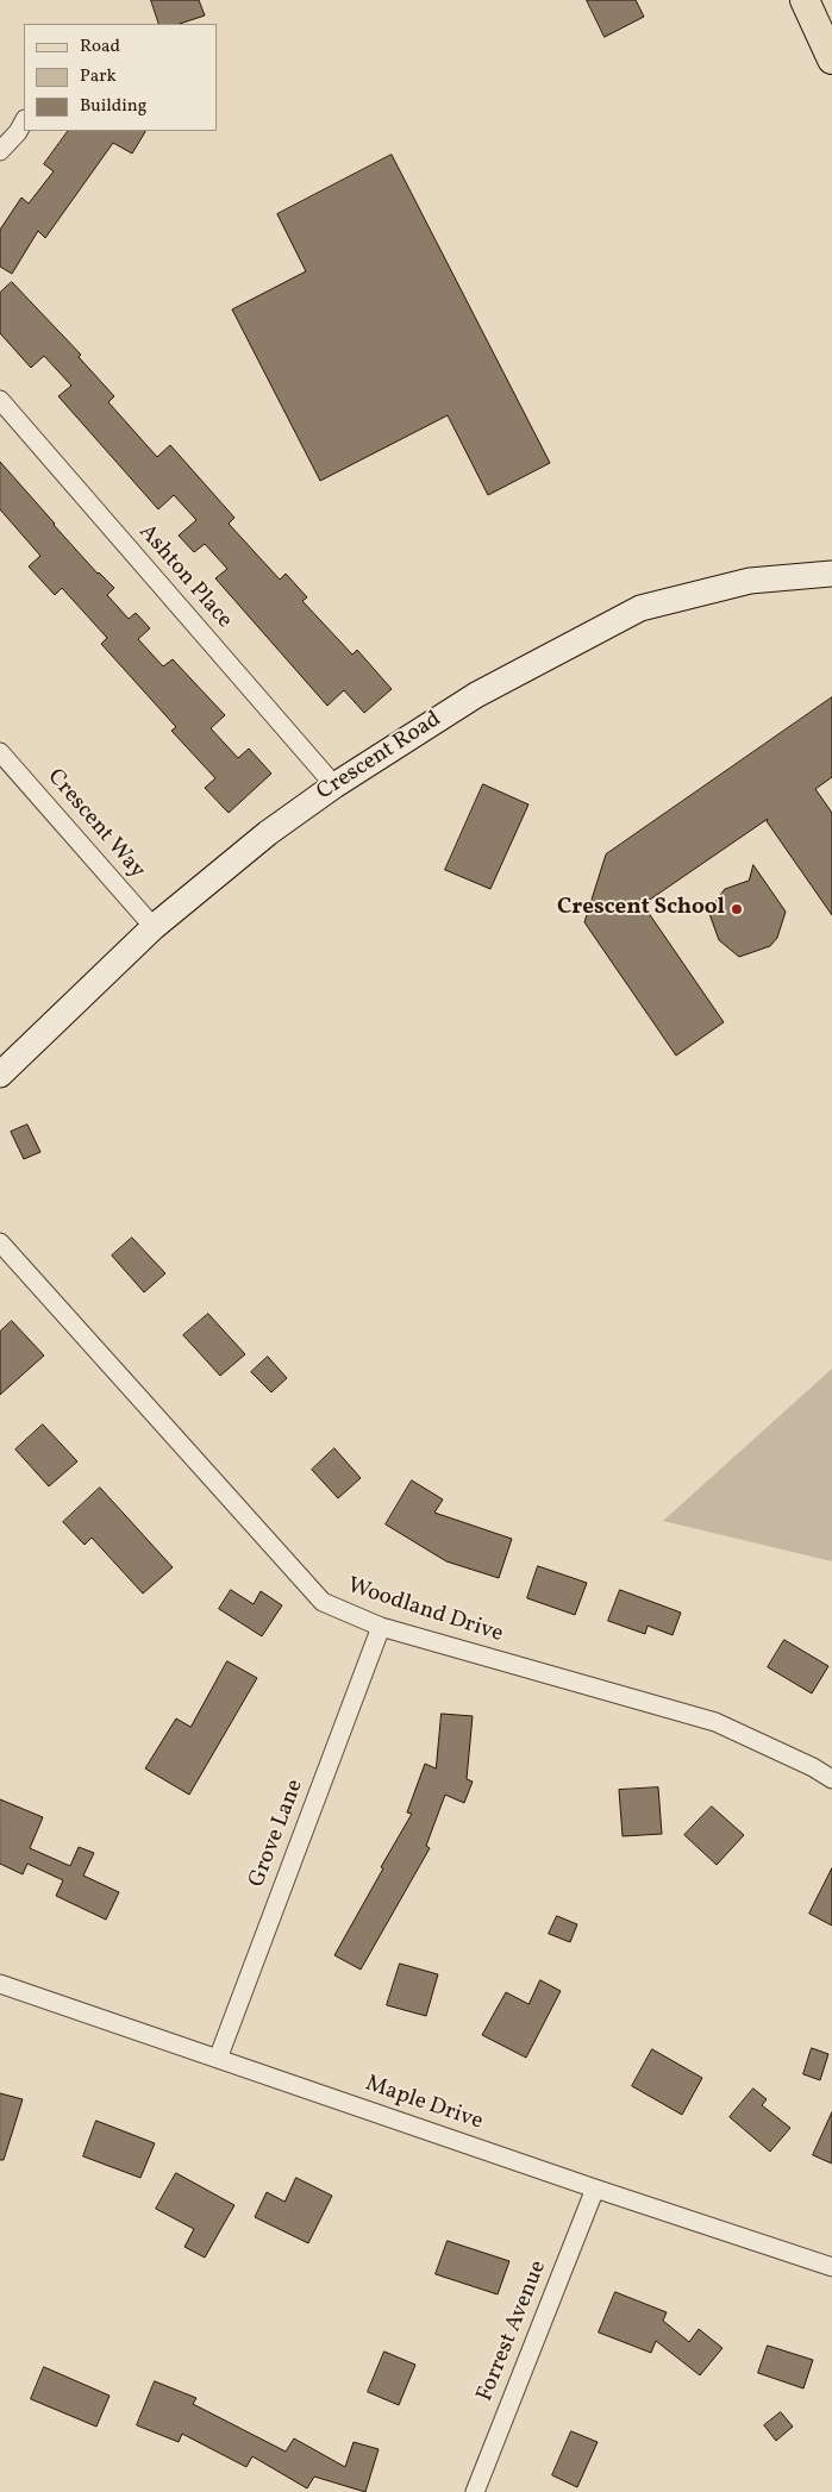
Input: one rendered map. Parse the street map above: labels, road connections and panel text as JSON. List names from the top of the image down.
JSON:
{
  "streets": {
    "street": [
      "Ashton Place",
      "Crescent Road",
      "Crescent Way",
      "Woodland Drive",
      "Grove Lane",
      "Maple Drive",
      "Forrest Avenue"
    ]
  },
  "crossings": [
    ["Ashton Place", "Crescent Road"],
    ["Crescent Road", "Crescent Way"],
    ["Woodland Drive", "Grove Lane"],
    ["Grove Lane", "Maple Drive"],
    ["Maple Drive", "Forrest Avenue"]
  ],
  "places": ["Crescent School"],
  "legend": ["Road", "Park", "Building"]
}
